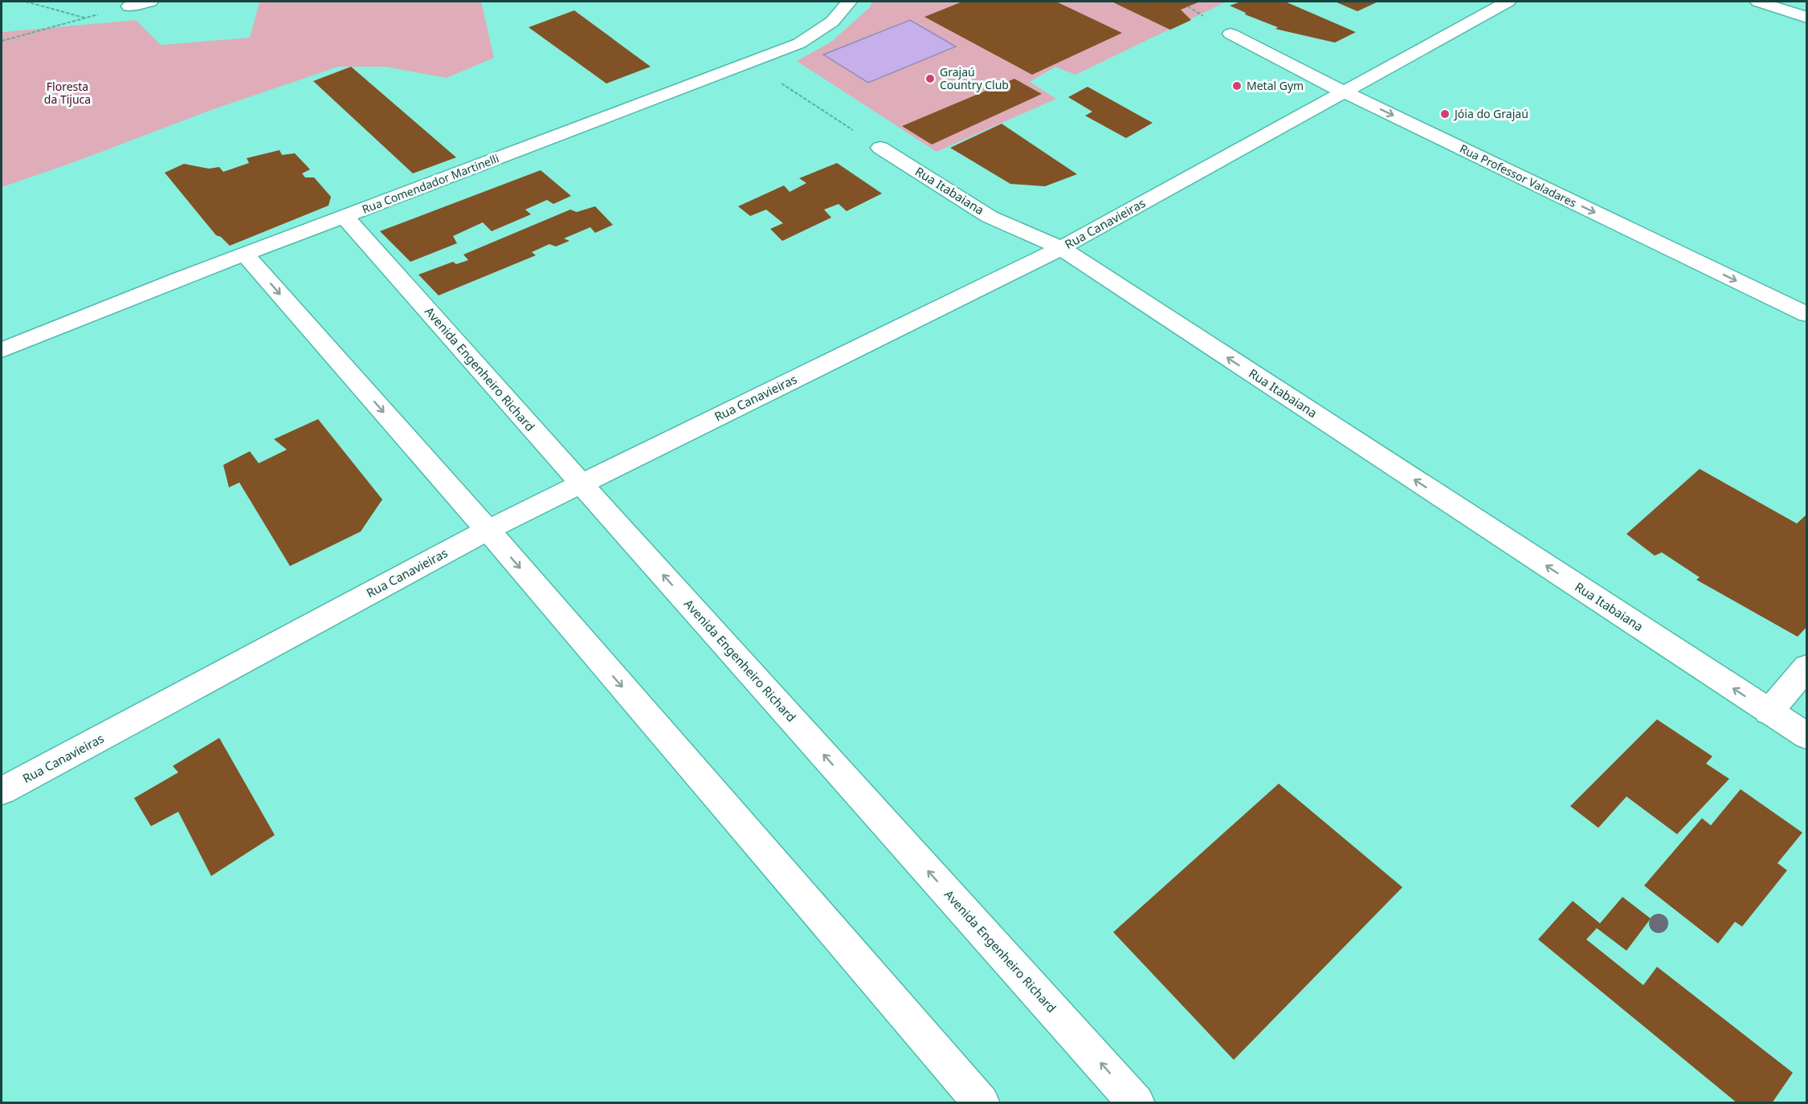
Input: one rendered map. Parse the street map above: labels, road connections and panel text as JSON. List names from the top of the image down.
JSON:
{
  "streets": {
    "street": [
      "Rua Professor Valadares",
      "Rua Comendador Martinelli",
      "Rua Itabaiana",
      "Rua Canavieiras",
      "Avenida Engenheiro Richard"
    ]
  },
  "crossings": [
    ["Rua Professor Valadares", "Rua Canavieiras"],
    ["Rua Comendador Martinelli", "Avenida Engenheiro Richard"],
    ["Rua Itabaiana", "Rua Canavieiras"],
    ["Rua Canavieiras", "Avenida Engenheiro Richard"]
  ],
  "one_way": ["Rua Professor Valadares", "Rua Itabaiana"],
  "parks": ["Floresta da Tijuca"],
  "places": ["Grajaú Country Club", "Metal Gym", "Jóia do Grajaú"]
}
